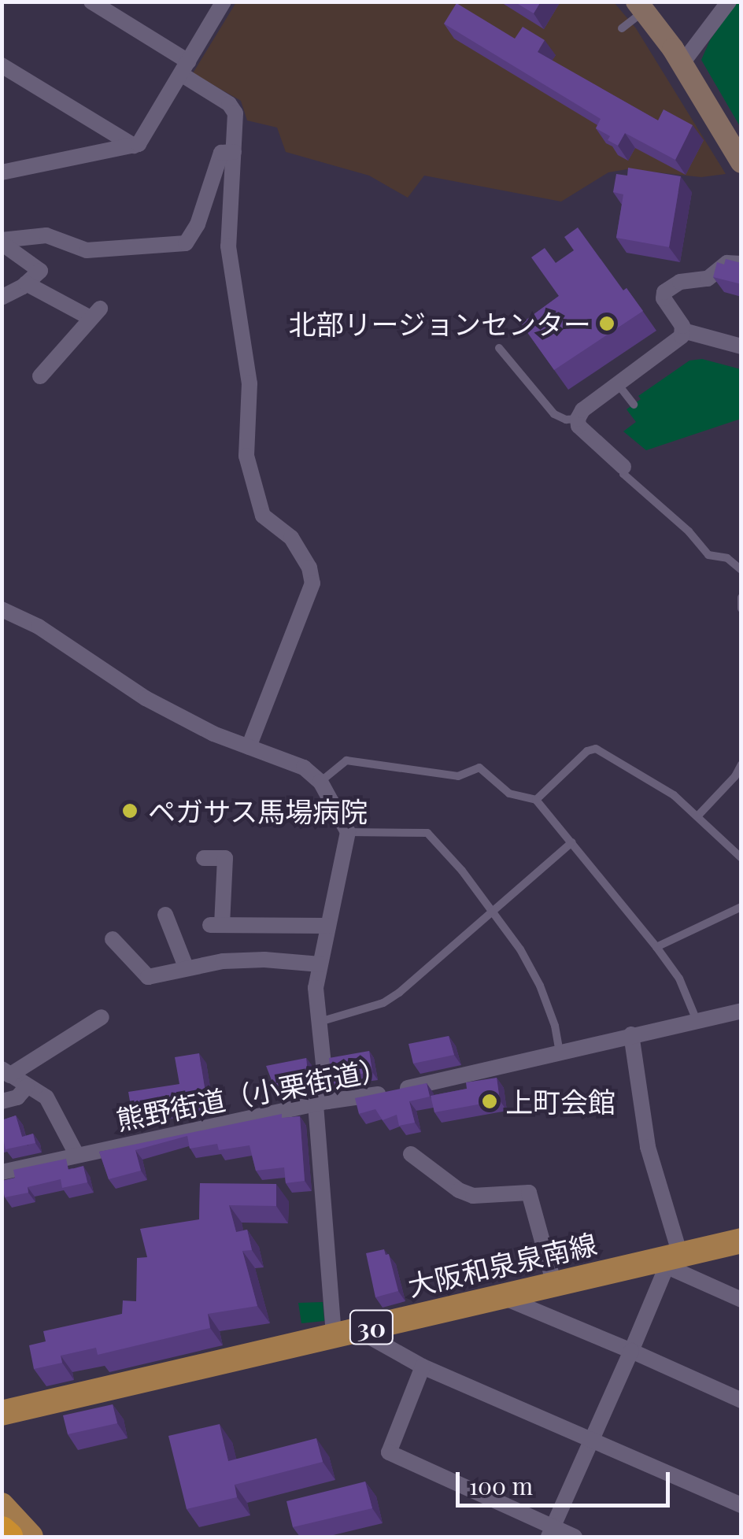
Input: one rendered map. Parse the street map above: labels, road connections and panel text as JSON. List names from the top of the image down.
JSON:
{
  "streets": {
    "main road": ["大阪和泉泉南線", "30"],
    "street": ["熊野街道（小栗街道）"]
  },
  "places": ["北部リージョンセンター", "ペガサス馬場病院", "上町会館"],
  "scale_bar": "100 m"
}
